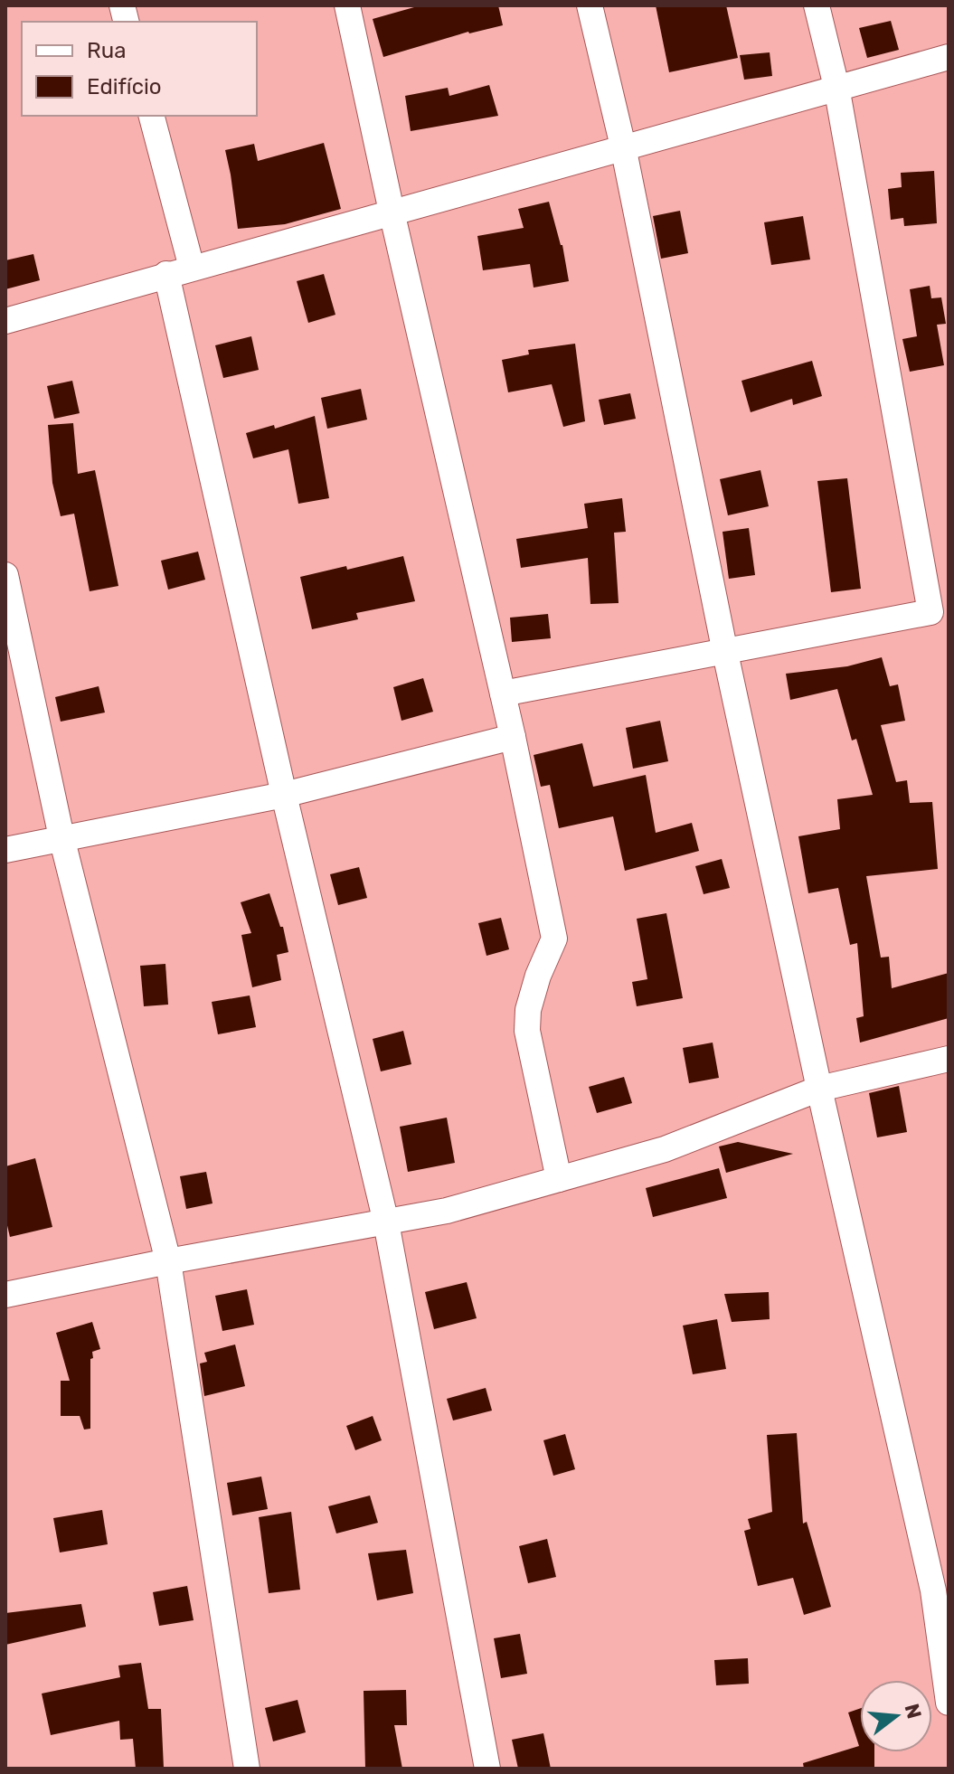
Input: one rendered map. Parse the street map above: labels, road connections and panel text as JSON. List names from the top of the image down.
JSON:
{
  "legend": ["Rua", "Edifício"],
  "north": "right"
}
